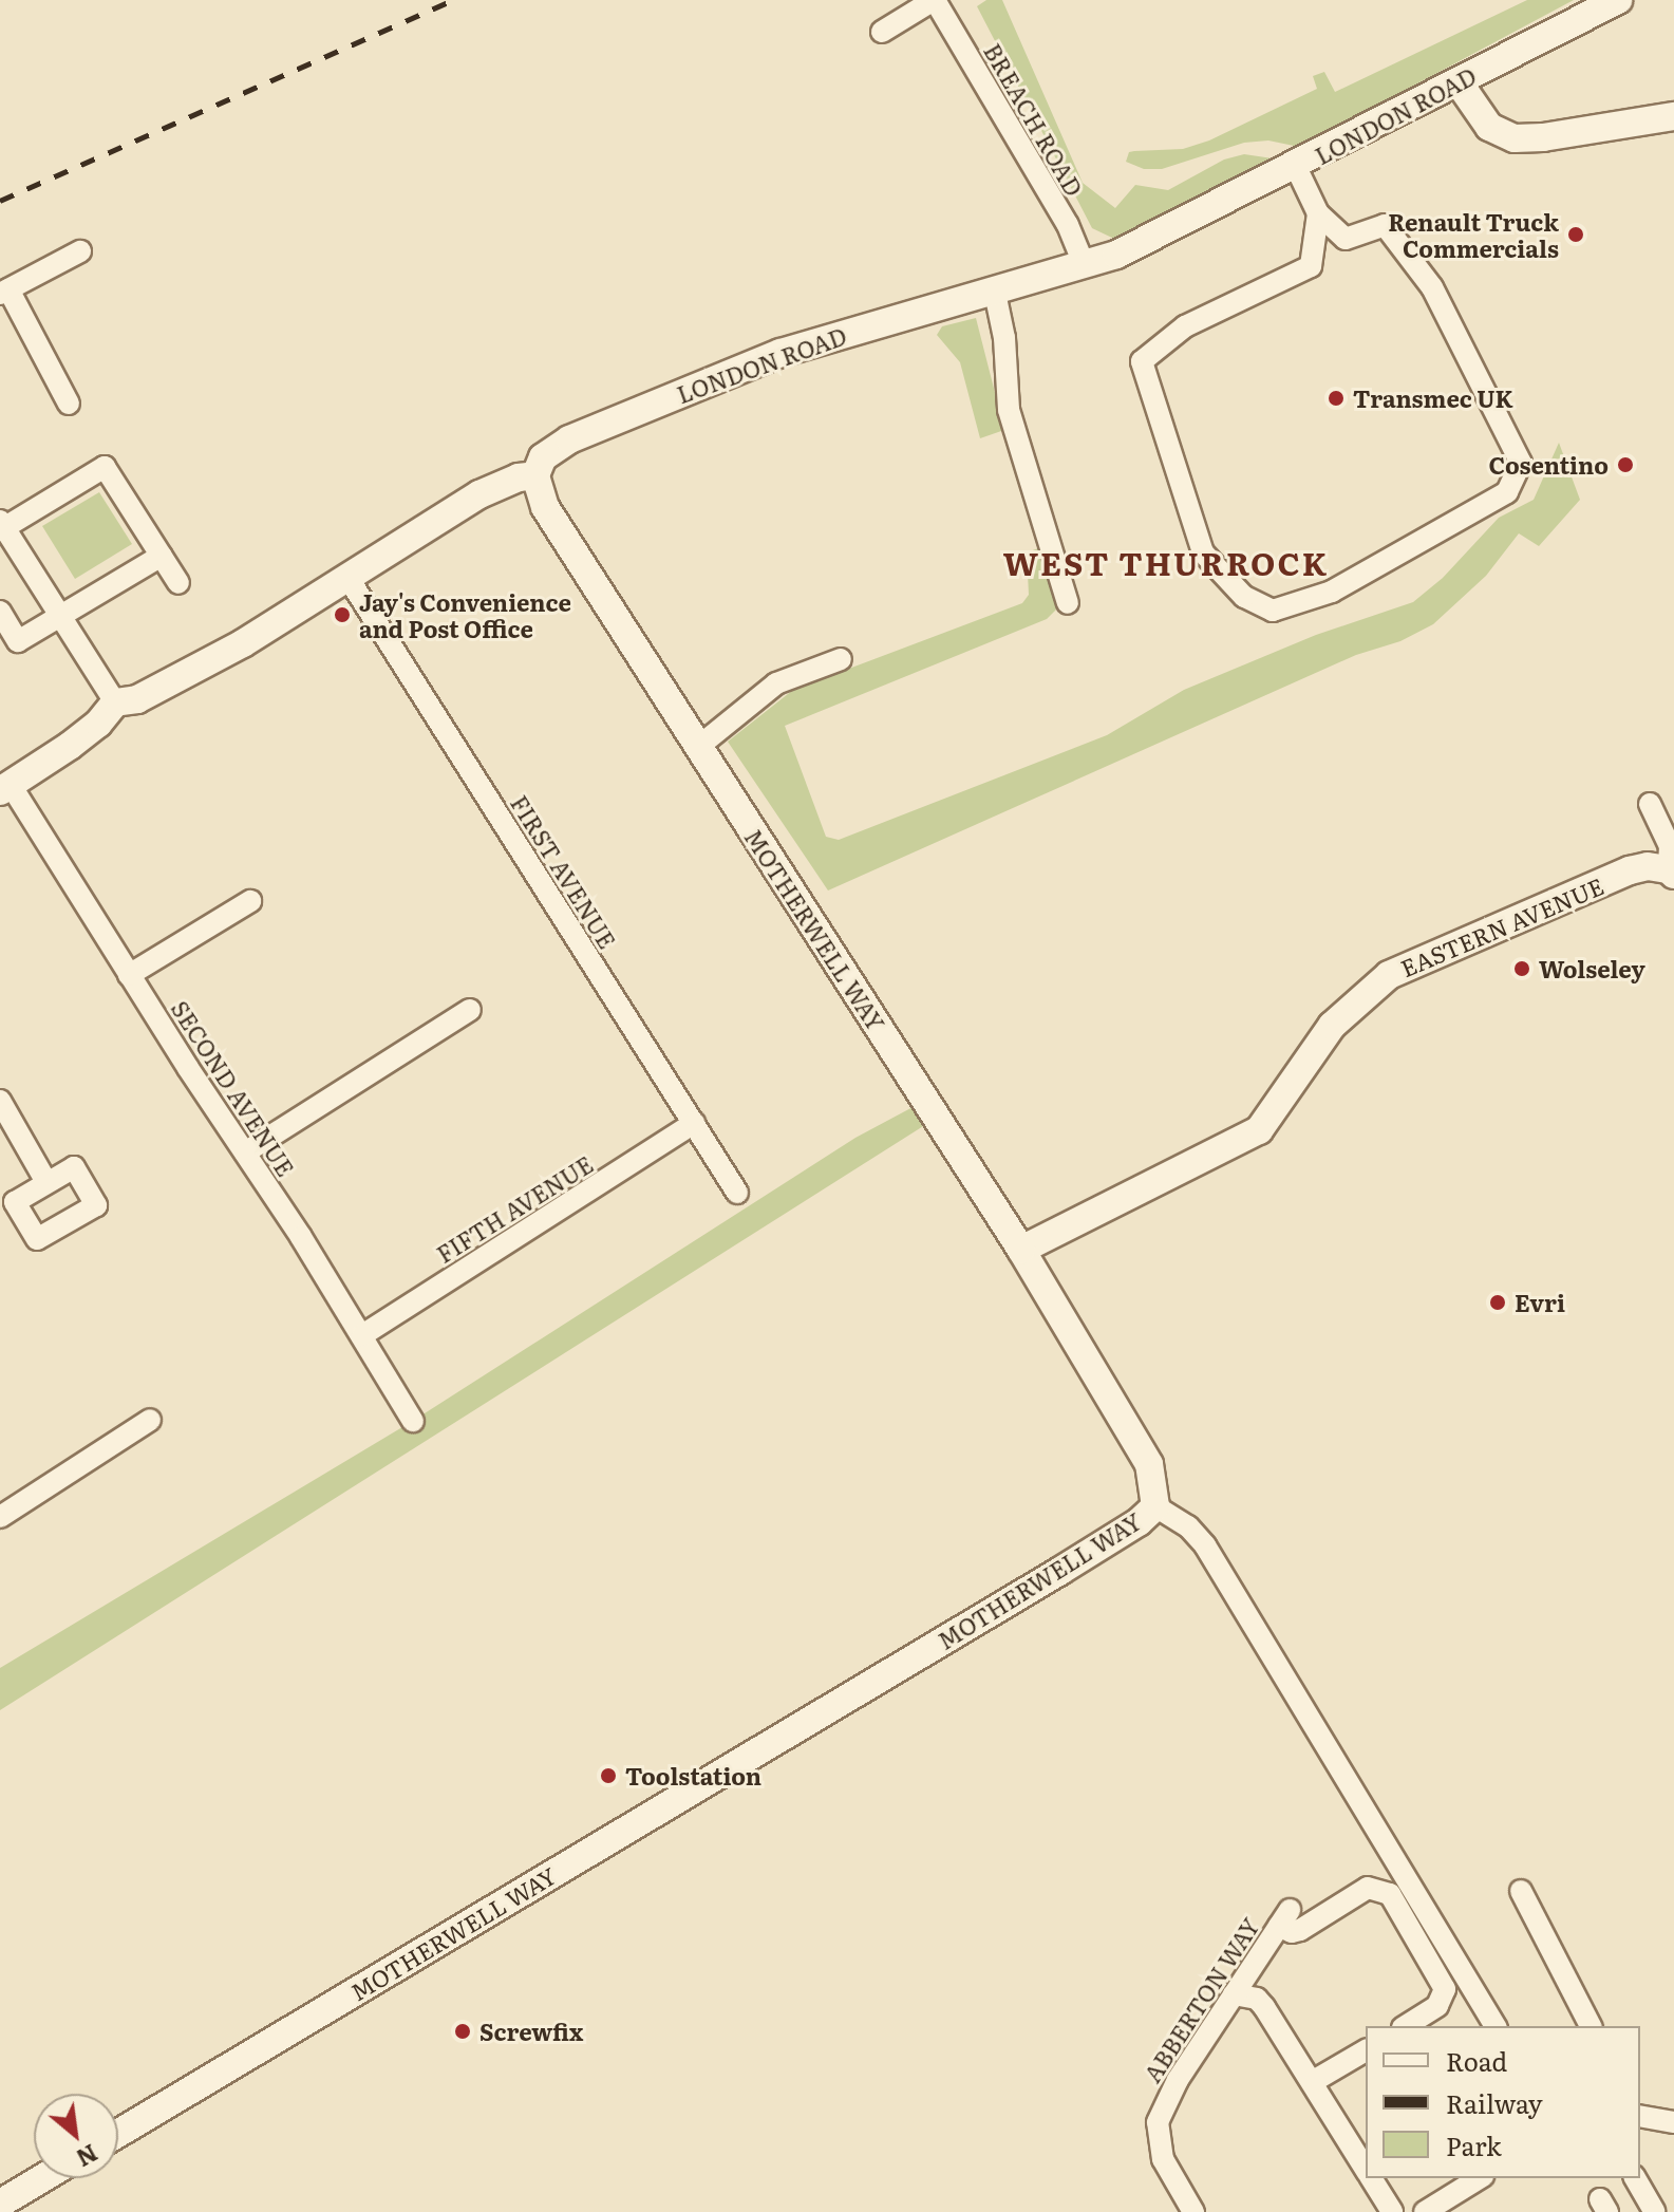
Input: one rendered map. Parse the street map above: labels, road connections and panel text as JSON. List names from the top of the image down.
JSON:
{
  "streets": {
    "street": [
      "LONDON ROAD",
      "BREACH ROAD",
      "FIRST AVENUE",
      "EASTERN AVENUE",
      "MOTHERWELL WAY",
      "SECOND AVENUE",
      "FIFTH AVENUE",
      "ABBERTON WAY"
    ]
  },
  "crossings": [
    ["LONDON ROAD", "BREACH ROAD"],
    ["LONDON ROAD", "MOTHERWELL WAY"],
    ["FIRST AVENUE", "FIFTH AVENUE"],
    ["EASTERN AVENUE", "MOTHERWELL WAY"],
    ["SECOND AVENUE", "FIFTH AVENUE"]
  ],
  "districts": ["WEST THURROCK"],
  "places": [
    "Renault Truck Commercials",
    "Transmec UK",
    "Cosentino",
    "Jay's Convenience and Post Office",
    "Wolseley",
    "Evri",
    "Toolstation",
    "Screwfix"
  ],
  "legend": ["Road", "Railway", "Park"],
  "north": "bottom right"
}
